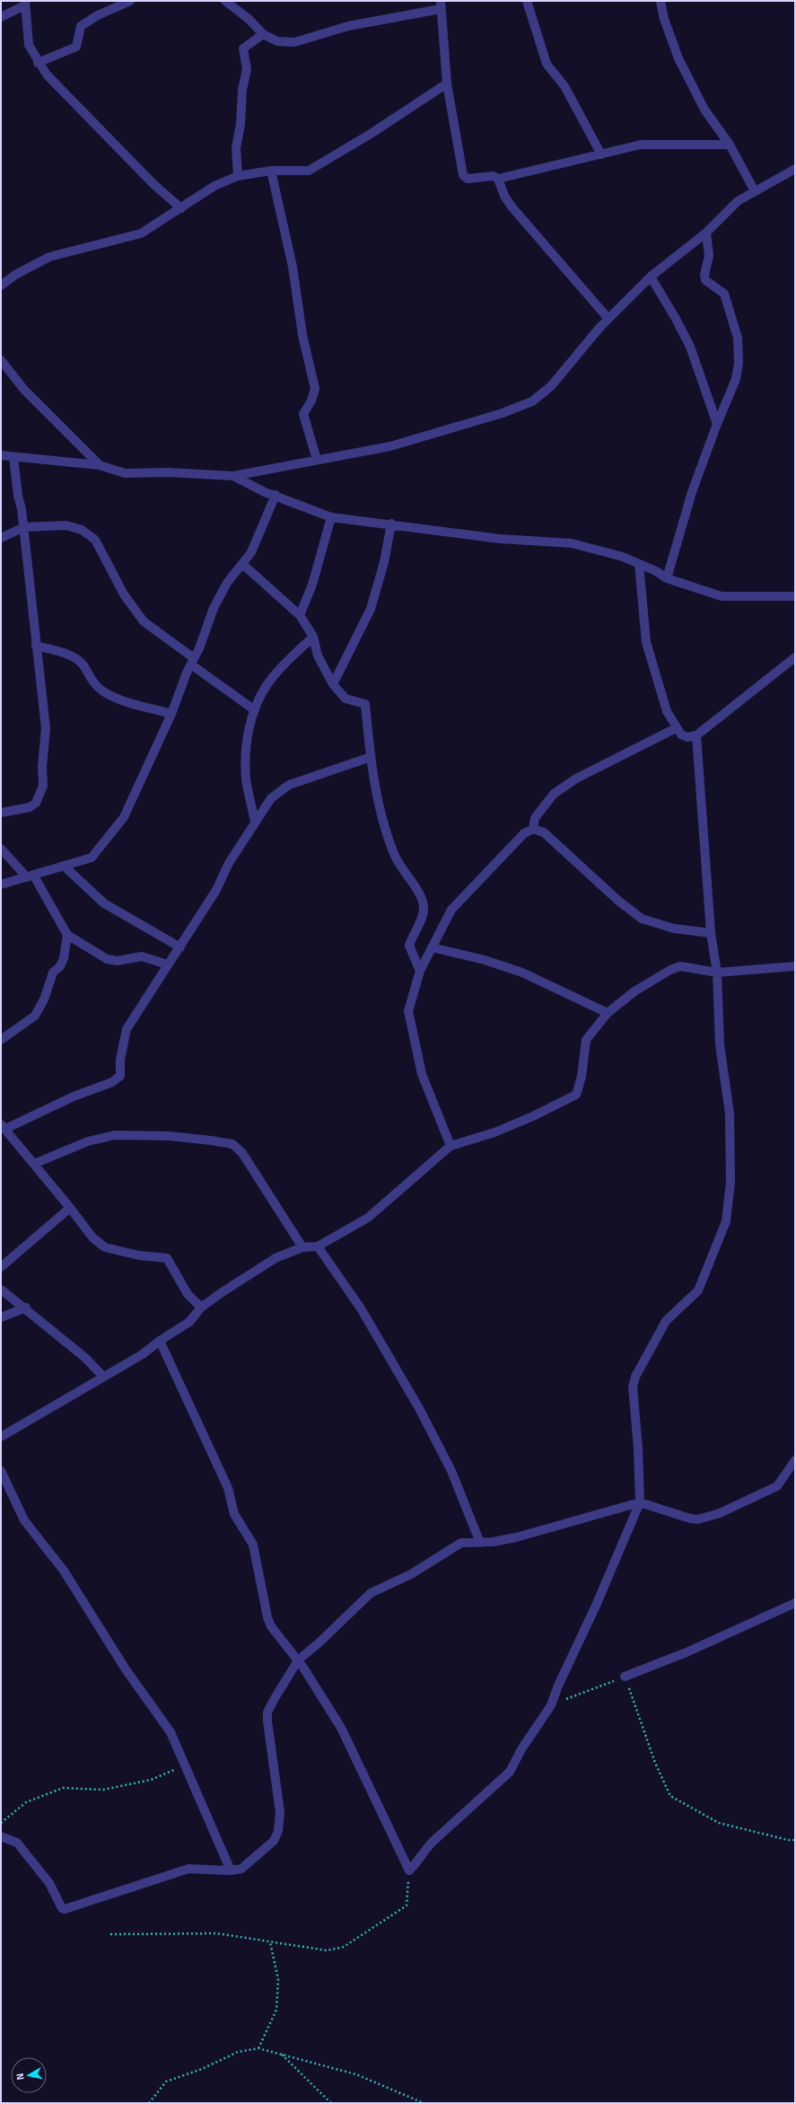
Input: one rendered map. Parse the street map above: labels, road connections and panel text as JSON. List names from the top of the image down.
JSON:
{
  "north": "left"
}
